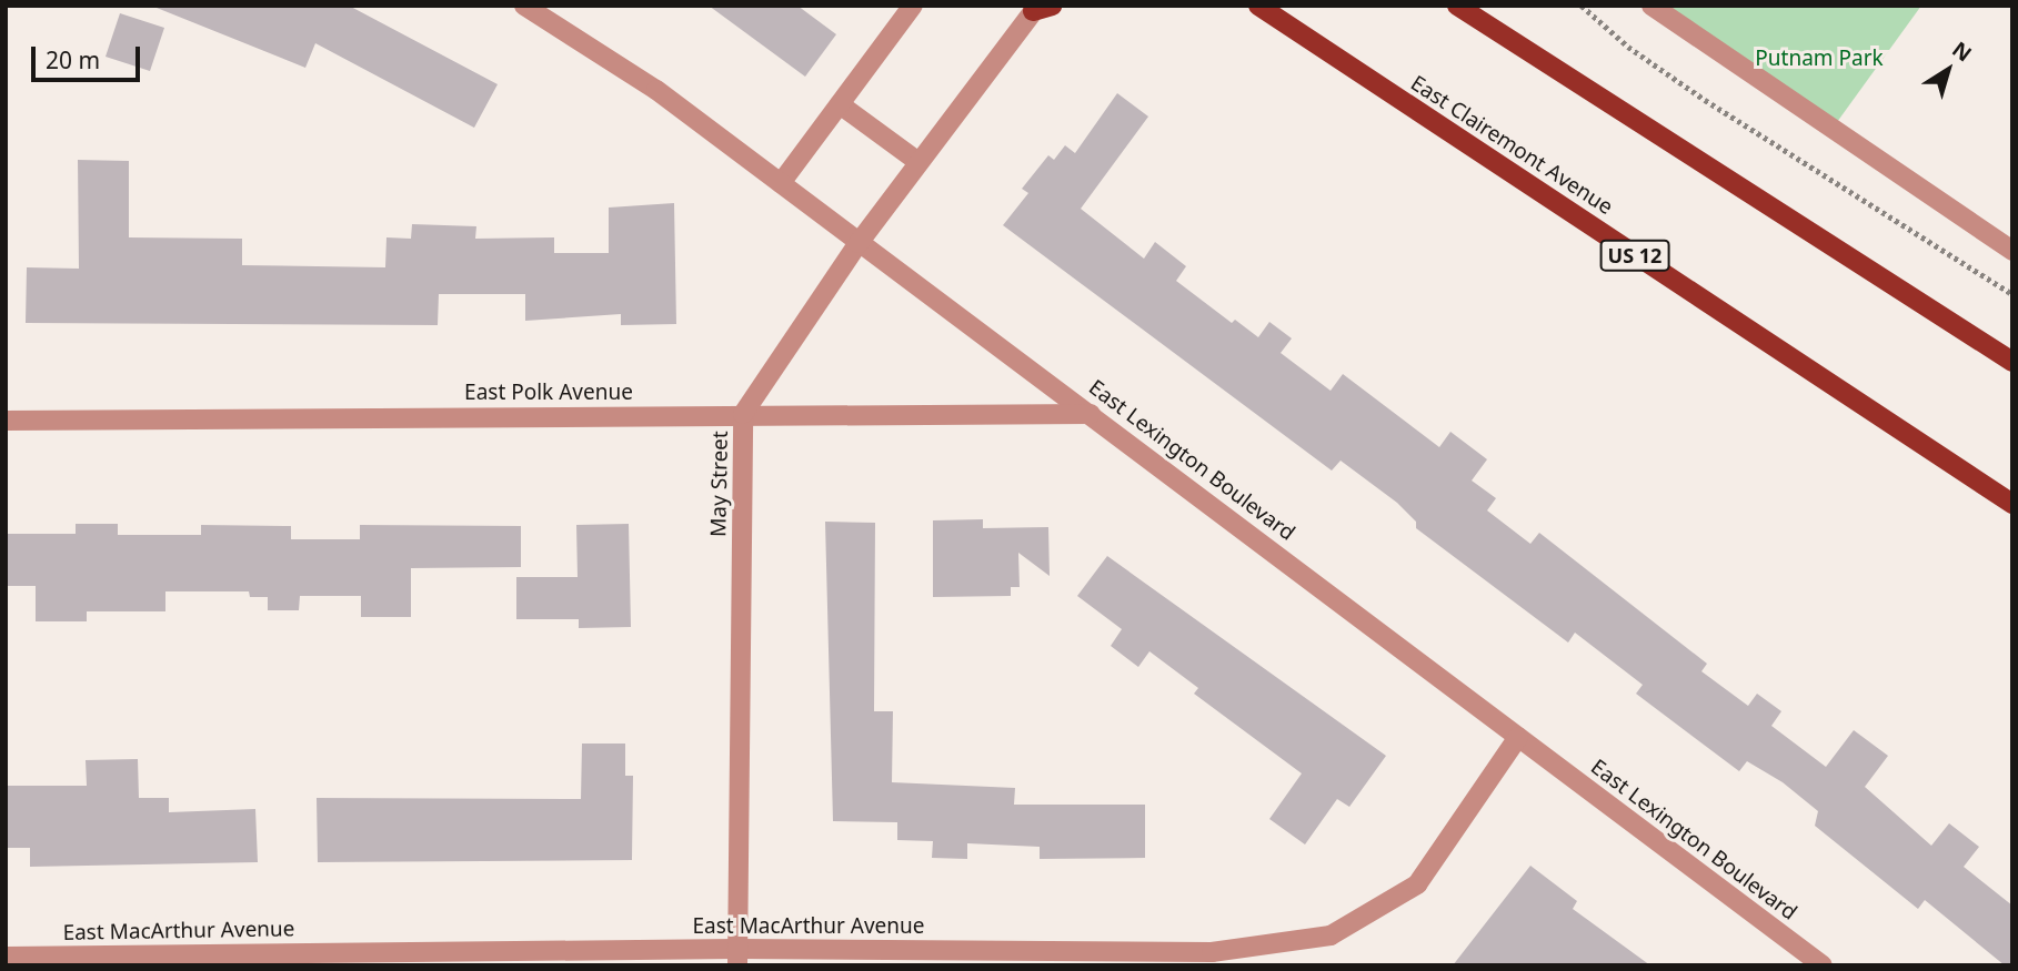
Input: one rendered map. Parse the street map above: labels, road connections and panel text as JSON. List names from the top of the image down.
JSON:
{
  "streets": {
    "main road": ["East Clairemont Avenue", "US 12"],
    "street": [
      "East Polk Avenue",
      "East Lexington Boulevard",
      "May Street",
      "East MacArthur Avenue"
    ]
  },
  "crossings": [
    ["East Polk Avenue", "East Lexington Boulevard"],
    ["East Polk Avenue", "May Street"],
    ["East Lexington Boulevard", "May Street"],
    ["East Lexington Boulevard", "East MacArthur Avenue"],
    ["May Street", "East MacArthur Avenue"]
  ],
  "parks": ["Putnam Park"],
  "scale_bar": "20 m",
  "north": "top right"
}
